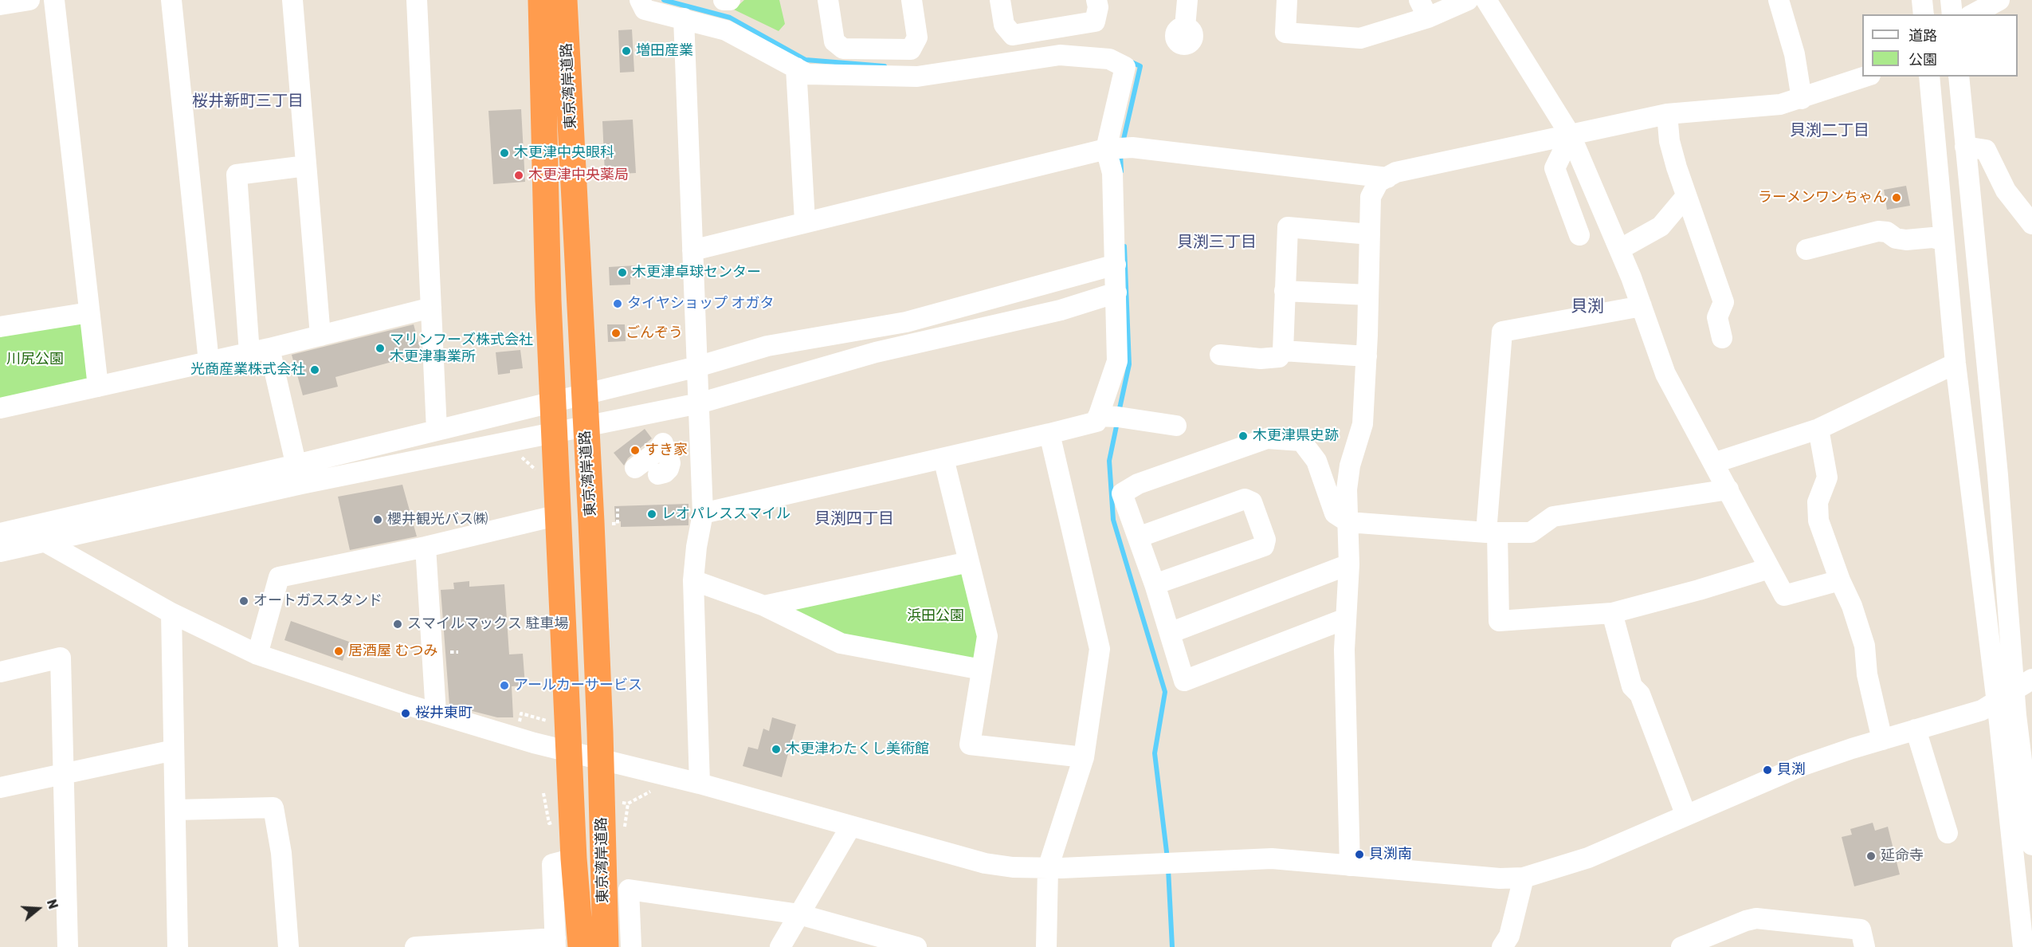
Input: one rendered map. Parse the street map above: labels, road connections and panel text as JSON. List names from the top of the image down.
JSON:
{
  "streets": {
    "highway": ["東京湾岸道路"]
  },
  "districts": [
    "桜井新町三丁目",
    "貝渕二丁目",
    "貝渕三丁目",
    "貝渕",
    "貝渕四丁目"
  ],
  "parks": ["川尻公園", "浜田公園"],
  "places": [
    "増田産業",
    "木更津中央眼科",
    "木更津中央薬局",
    "ラーメンワンちゃん",
    "木更津卓球センター",
    "タイヤショップ オガタ",
    "ごんぞう",
    "マリンフーズ株式会社 木更津事業所",
    "光商産業株式会社",
    "木更津県史跡",
    "すき家",
    "レオパレススマイル",
    "櫻井観光バス㈱",
    "オートガススタンド",
    "スマイルマックス 駐車場",
    "居酒屋 むつみ",
    "アールカーサービス",
    "桜井東町",
    "木更津わたくし美術館",
    "貝渕",
    "貝渕南",
    "延命寺"
  ],
  "legend": ["道路", "公園"],
  "north": "right"
}
